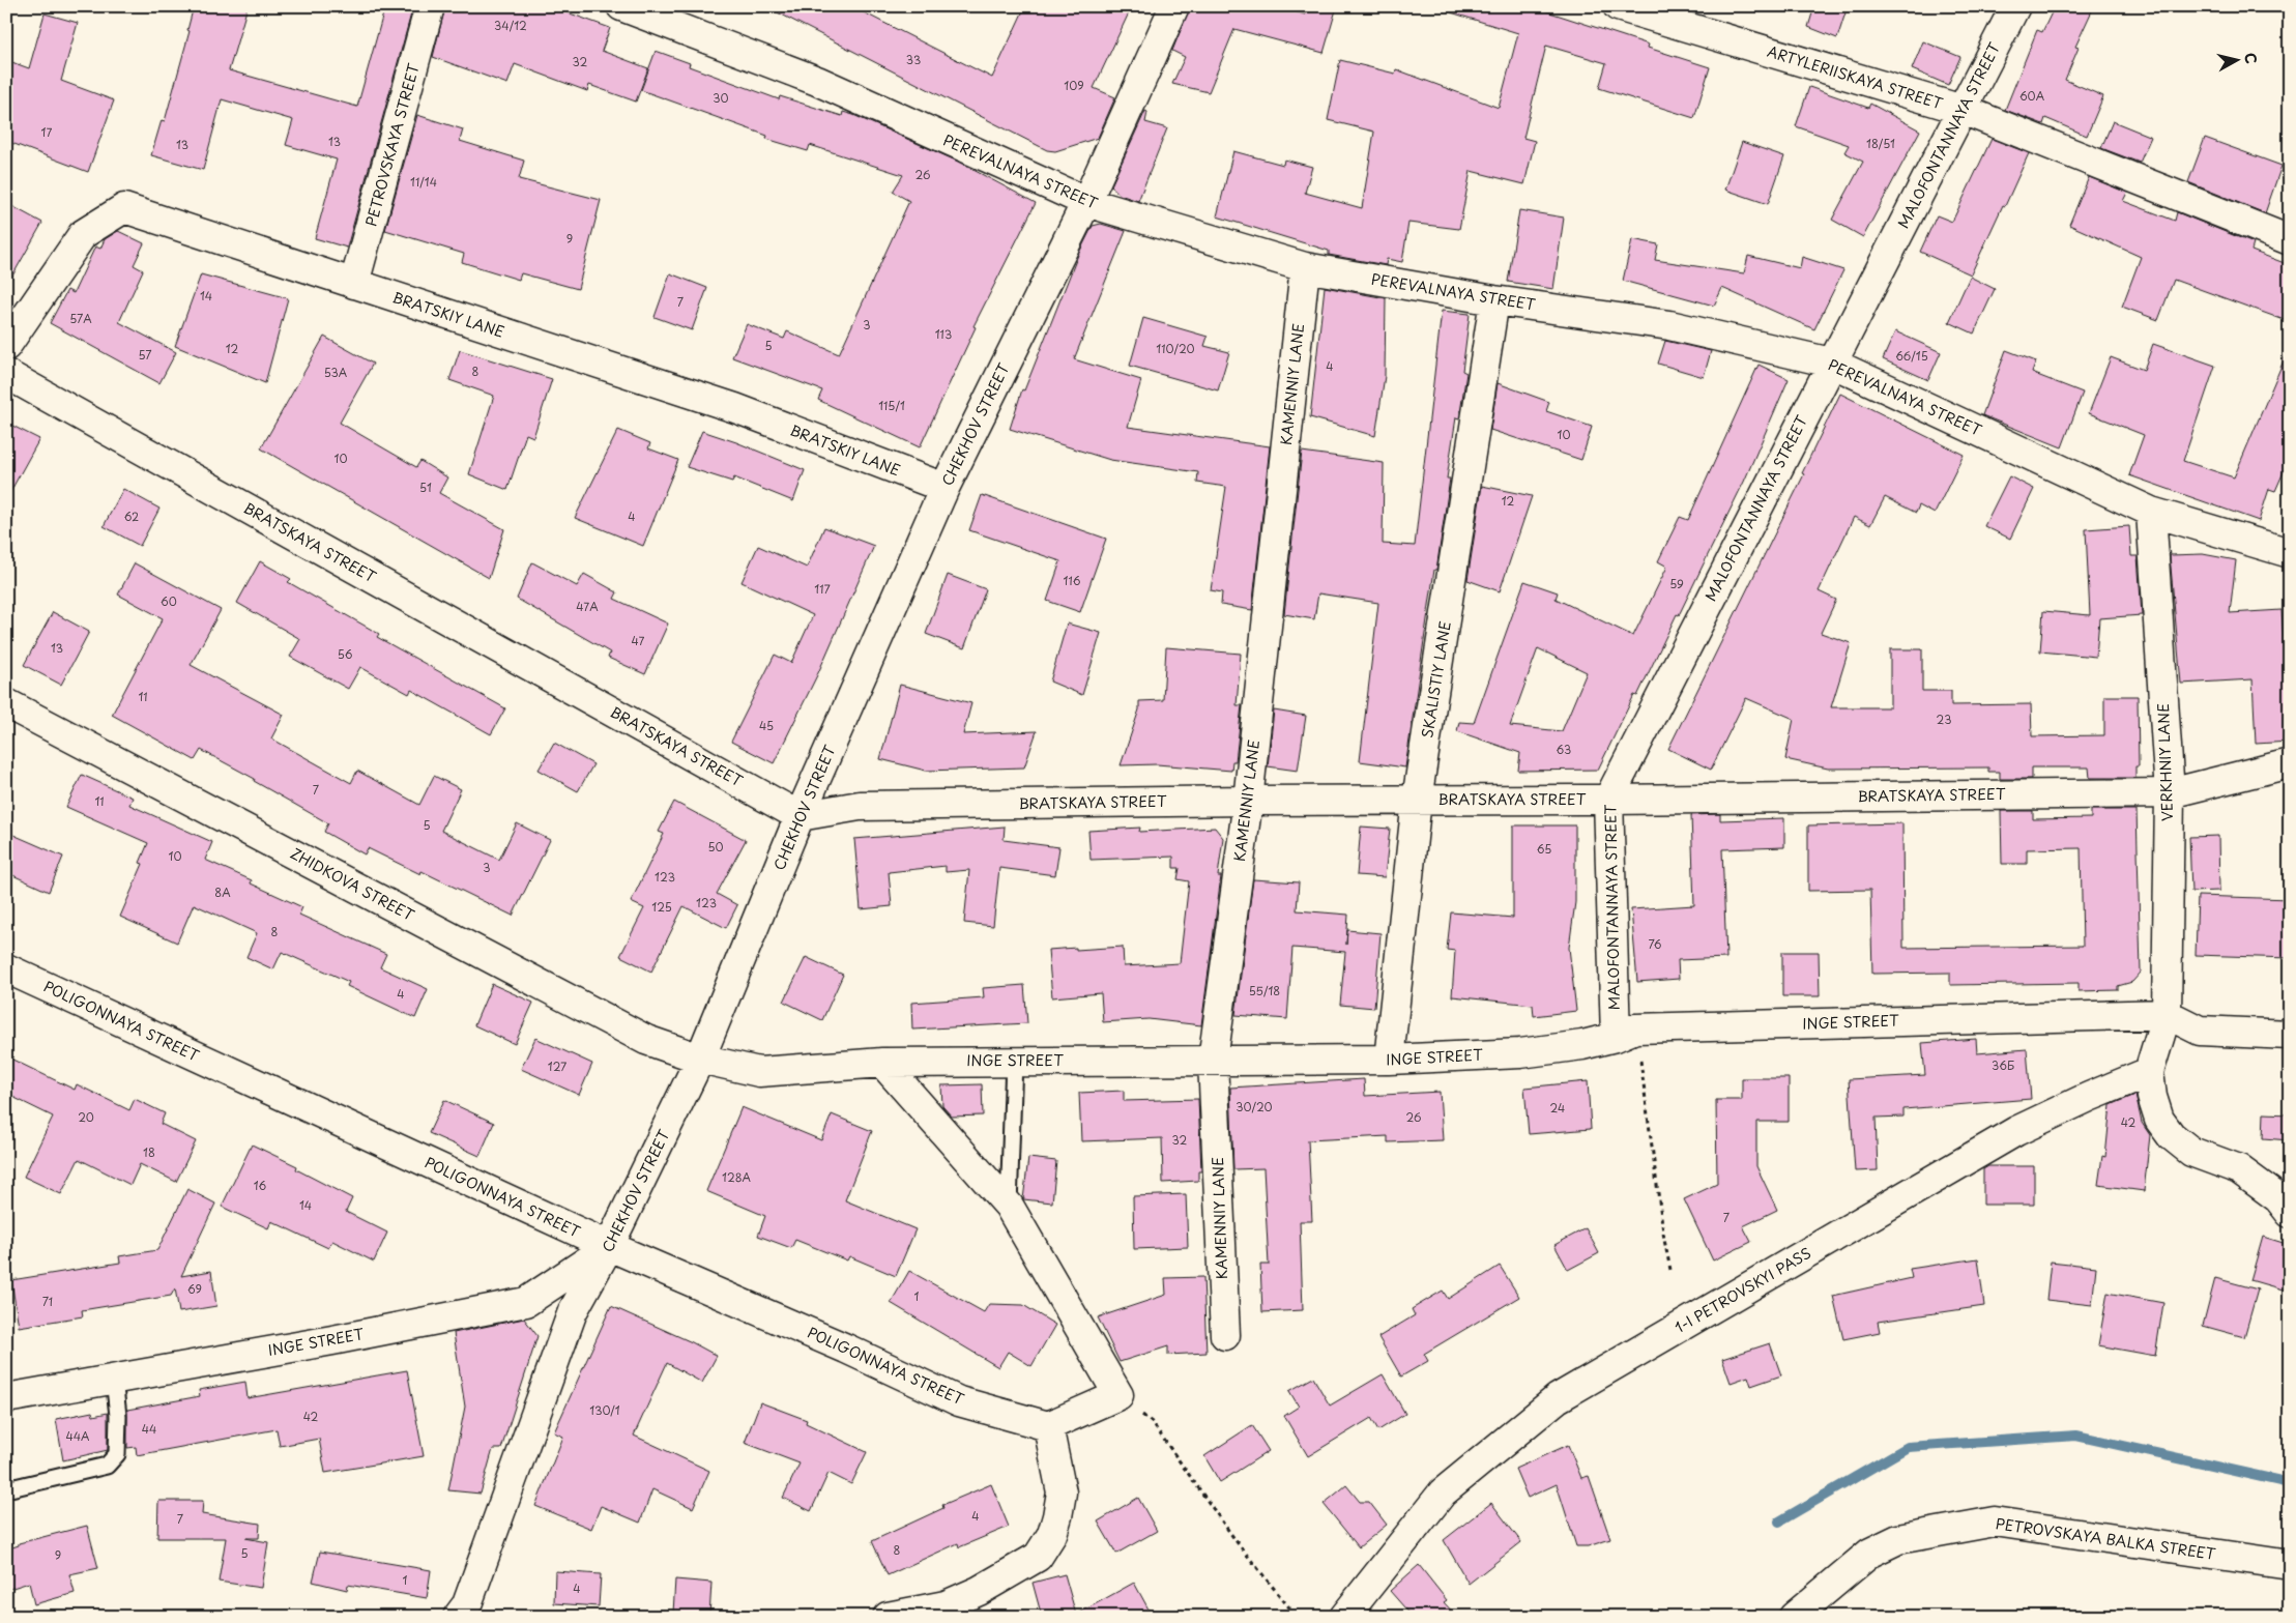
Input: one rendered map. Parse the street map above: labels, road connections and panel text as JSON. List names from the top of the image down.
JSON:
{
  "streets": {
    "street": [
      "ARTYLERIISKAYA STREET",
      "MALOFONTANNAYA STREET",
      "PETROVSKAYA STREET",
      "PEREVALNAYA STREET",
      "BRATSKIY LANE",
      "KAMENNIY LANE",
      "CHEKHOV STREET",
      "BRATSKAYA STREET",
      "SKALISTIY LANE",
      "VERKHNIY LANE",
      "ZHIDKOVA STREET",
      "POLIGONNAYA STREET",
      "INGE STREET",
      "1-I PETROVSKYI PASS",
      "PETROVSKAYA BALKA STREET"
    ]
  },
  "crossings": [
    ["ARTYLERIISKAYA STREET", "MALOFONTANNAYA STREET"],
    ["MALOFONTANNAYA STREET", "PEREVALNAYA STREET"],
    ["MALOFONTANNAYA STREET", "BRATSKAYA STREET"],
    ["MALOFONTANNAYA STREET", "INGE STREET"],
    ["PETROVSKAYA STREET", "BRATSKIY LANE"],
    ["PEREVALNAYA STREET", "KAMENNIY LANE"],
    ["PEREVALNAYA STREET", "CHEKHOV STREET"],
    ["PEREVALNAYA STREET", "SKALISTIY LANE"],
    ["PEREVALNAYA STREET", "VERKHNIY LANE"],
    ["BRATSKIY LANE", "CHEKHOV STREET"],
    ["KAMENNIY LANE", "BRATSKAYA STREET"],
    ["KAMENNIY LANE", "INGE STREET"],
    ["CHEKHOV STREET", "BRATSKAYA STREET"],
    ["CHEKHOV STREET", "ZHIDKOVA STREET"],
    ["CHEKHOV STREET", "POLIGONNAYA STREET"],
    ["CHEKHOV STREET", "INGE STREET"],
    ["BRATSKAYA STREET", "SKALISTIY LANE"],
    ["BRATSKAYA STREET", "VERKHNIY LANE"],
    ["SKALISTIY LANE", "INGE STREET"],
    ["VERKHNIY LANE", "INGE STREET"],
    ["ZHIDKOVA STREET", "INGE STREET"],
    ["POLIGONNAYA STREET", "INGE STREET"]
  ],
  "house_numbers": [
    "34/12",
    "33",
    "32",
    "109",
    "60А",
    "30",
    "17",
    "13",
    "18/51",
    "13",
    "26",
    "11/14",
    "9",
    "14",
    "7",
    "57А",
    "3",
    "113",
    "5",
    "12",
    "110/20",
    "57",
    "66/15",
    "4",
    "8",
    "53А",
    "115/1",
    "10",
    "10",
    "51",
    "12",
    "62",
    "4",
    "116",
    "59",
    "117",
    "60",
    "47А",
    "47",
    "13",
    "56",
    "11",
    "23",
    "45",
    "63",
    "7",
    "11",
    "5",
    "50",
    "65",
    "10",
    "3",
    "123",
    "8А",
    "123",
    "125",
    "8",
    "76",
    "55/18",
    "4",
    "36Б",
    "127",
    "30/20",
    "24",
    "20",
    "26",
    "42",
    "32",
    "18",
    "128А",
    "16",
    "14",
    "7",
    "69",
    "1",
    "71",
    "130/1",
    "42",
    "44",
    "44А",
    "4",
    "7",
    "8",
    "5",
    "9",
    "1",
    "4"
  ],
  "north": "right"
}
